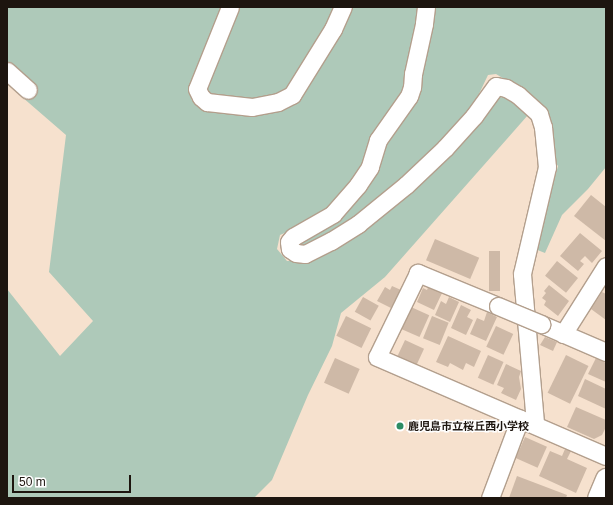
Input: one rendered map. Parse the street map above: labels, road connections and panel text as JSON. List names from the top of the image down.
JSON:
{
  "places": ["鹿児島市立桜丘西小学校"],
  "scale_bar": "50 m"
}
